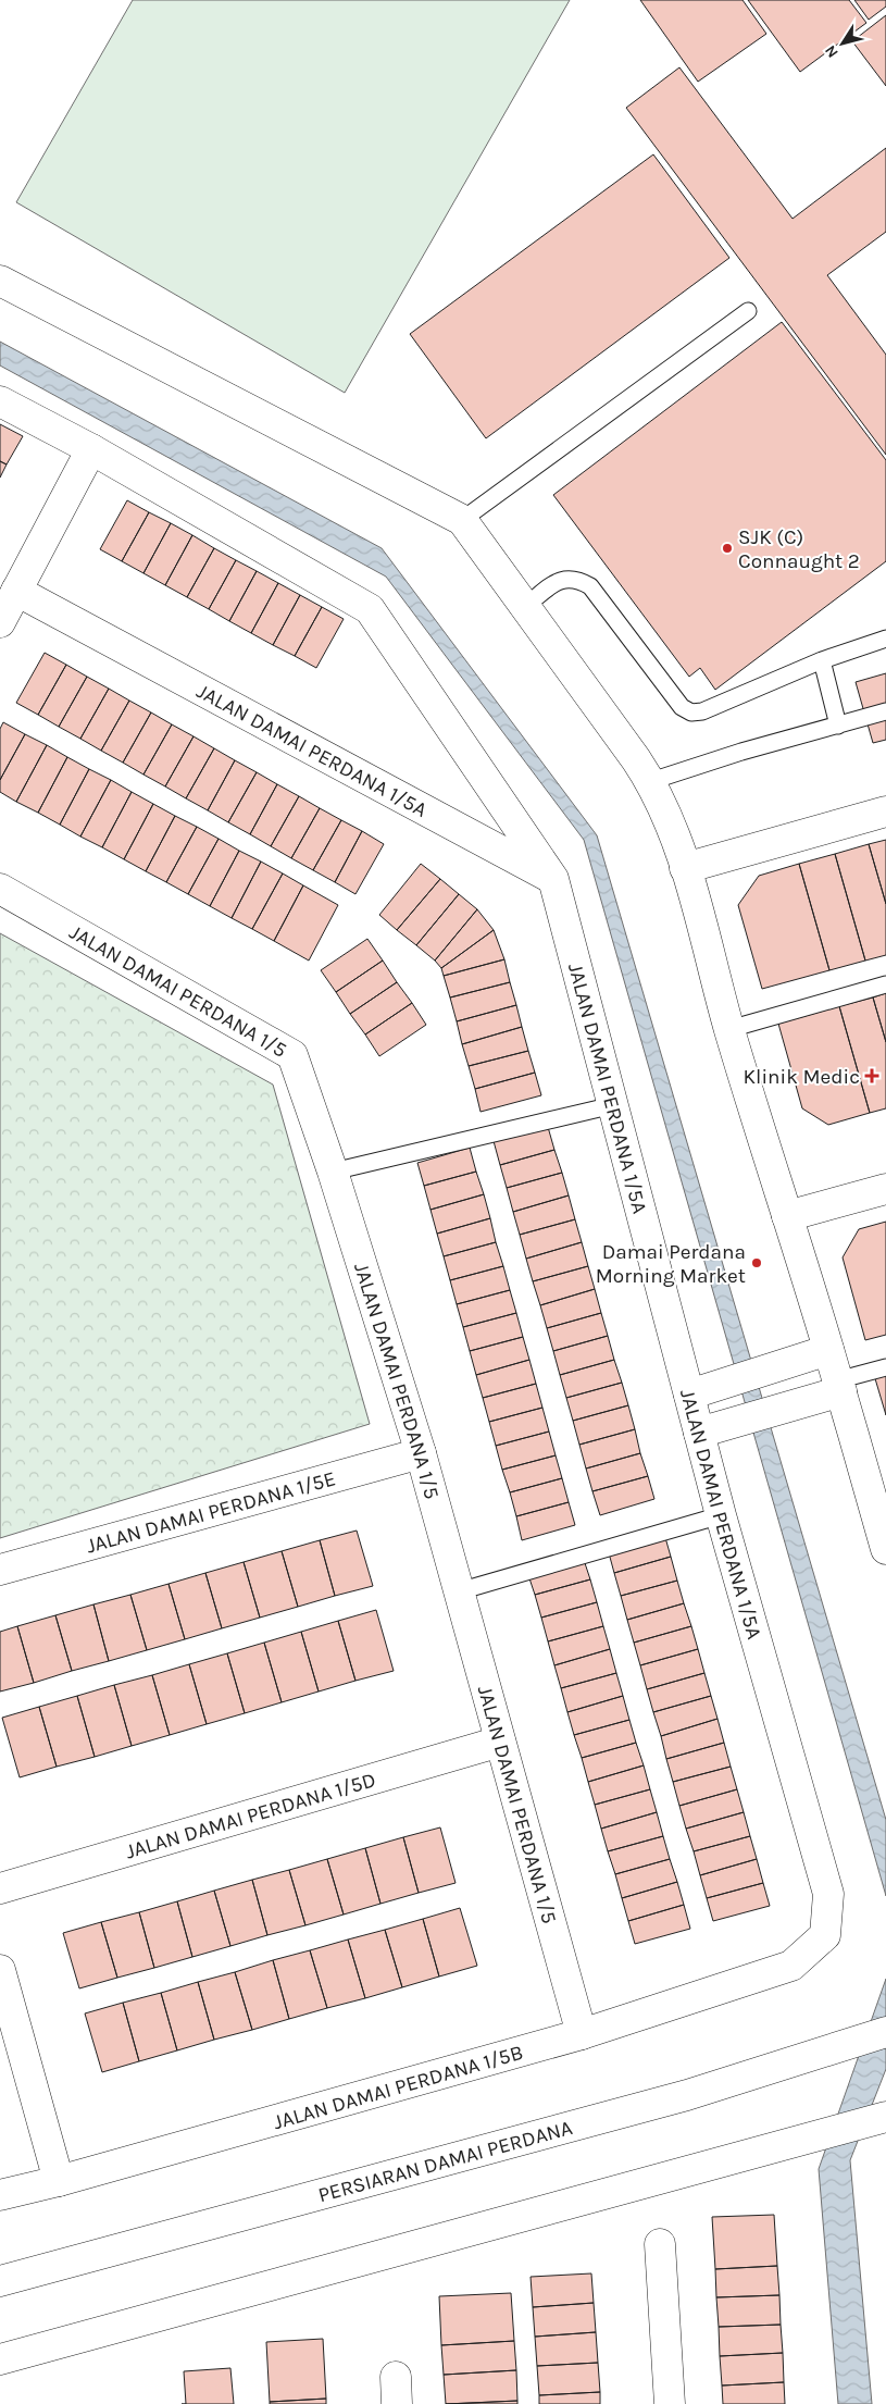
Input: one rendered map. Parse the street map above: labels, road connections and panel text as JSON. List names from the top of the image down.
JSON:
{
  "streets": {
    "street": [
      "JALAN DAMAI PERDANA 1/5A",
      "JALAN DAMAI PERDANA 1/5",
      "JALAN DAMAI PERDANA 1/5E",
      "JALAN DAMAI PERDANA 1/5D",
      "JALAN DAMAI PERDANA 1/5B",
      "PERSIARAN DAMAI PERDANA"
    ]
  },
  "crossings": [
    ["JALAN DAMAI PERDANA 1/5A", "JALAN DAMAI PERDANA 1/5B"],
    ["JALAN DAMAI PERDANA 1/5", "JALAN DAMAI PERDANA 1/5E"],
    ["JALAN DAMAI PERDANA 1/5", "JALAN DAMAI PERDANA 1/5D"],
    ["JALAN DAMAI PERDANA 1/5", "JALAN DAMAI PERDANA 1/5B"]
  ],
  "places": {
    "other": ["SJK (C) Connaught 2", "Damai Perdana Morning Market"],
    "health": ["Klinik Medic"]
  },
  "north": "bottom left"
}
